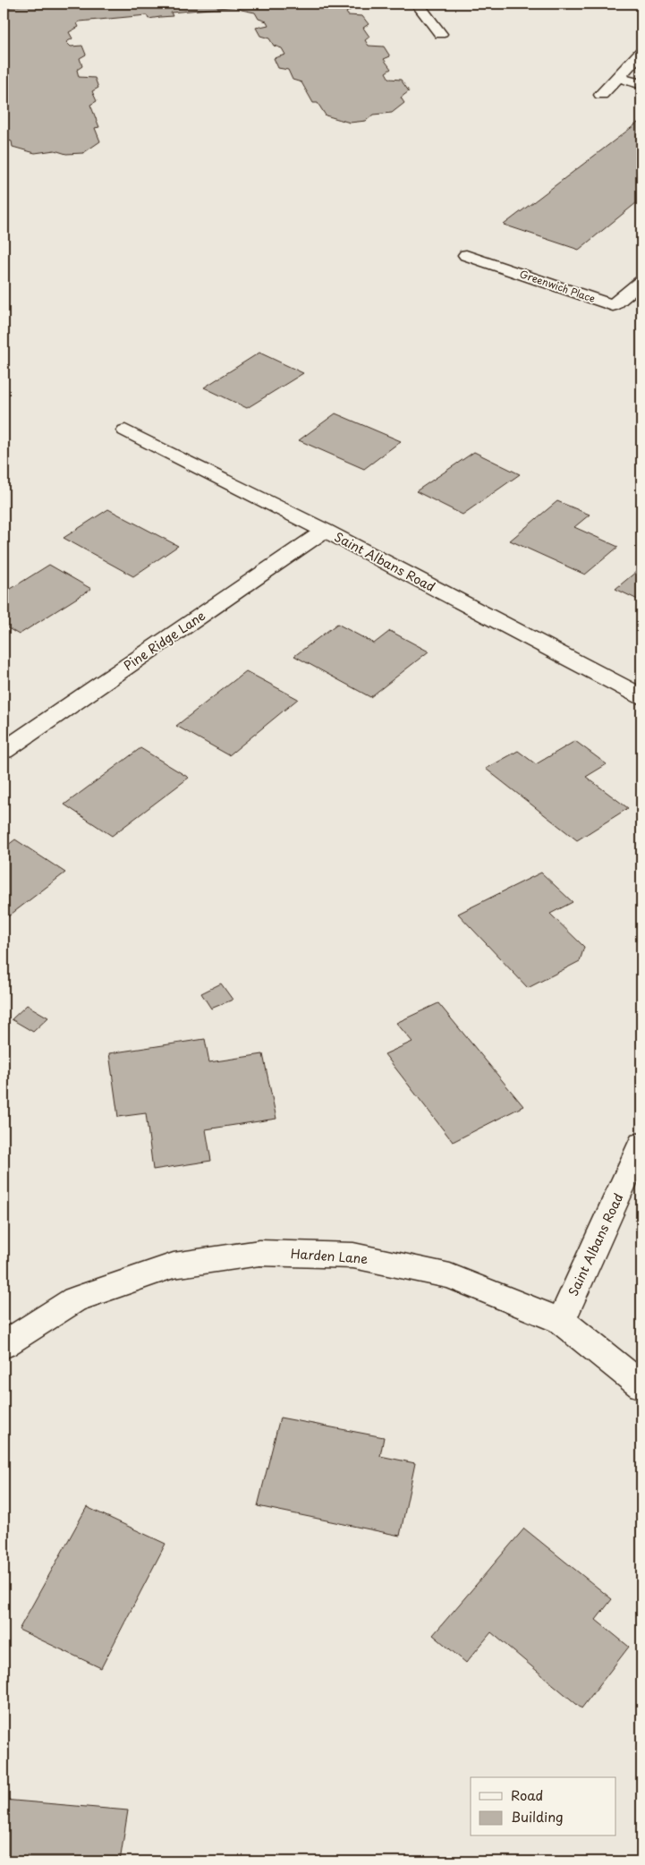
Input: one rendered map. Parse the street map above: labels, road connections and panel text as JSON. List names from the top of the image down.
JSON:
{
  "streets": {
    "street": [
      "Greenwich Place",
      "Saint Albans Road",
      "Pine Ridge Lane",
      "Harden Lane"
    ]
  },
  "crossings": [
    ["Saint Albans Road", "Pine Ridge Lane"],
    ["Saint Albans Road", "Harden Lane"]
  ],
  "legend": ["Road", "Building"]
}
